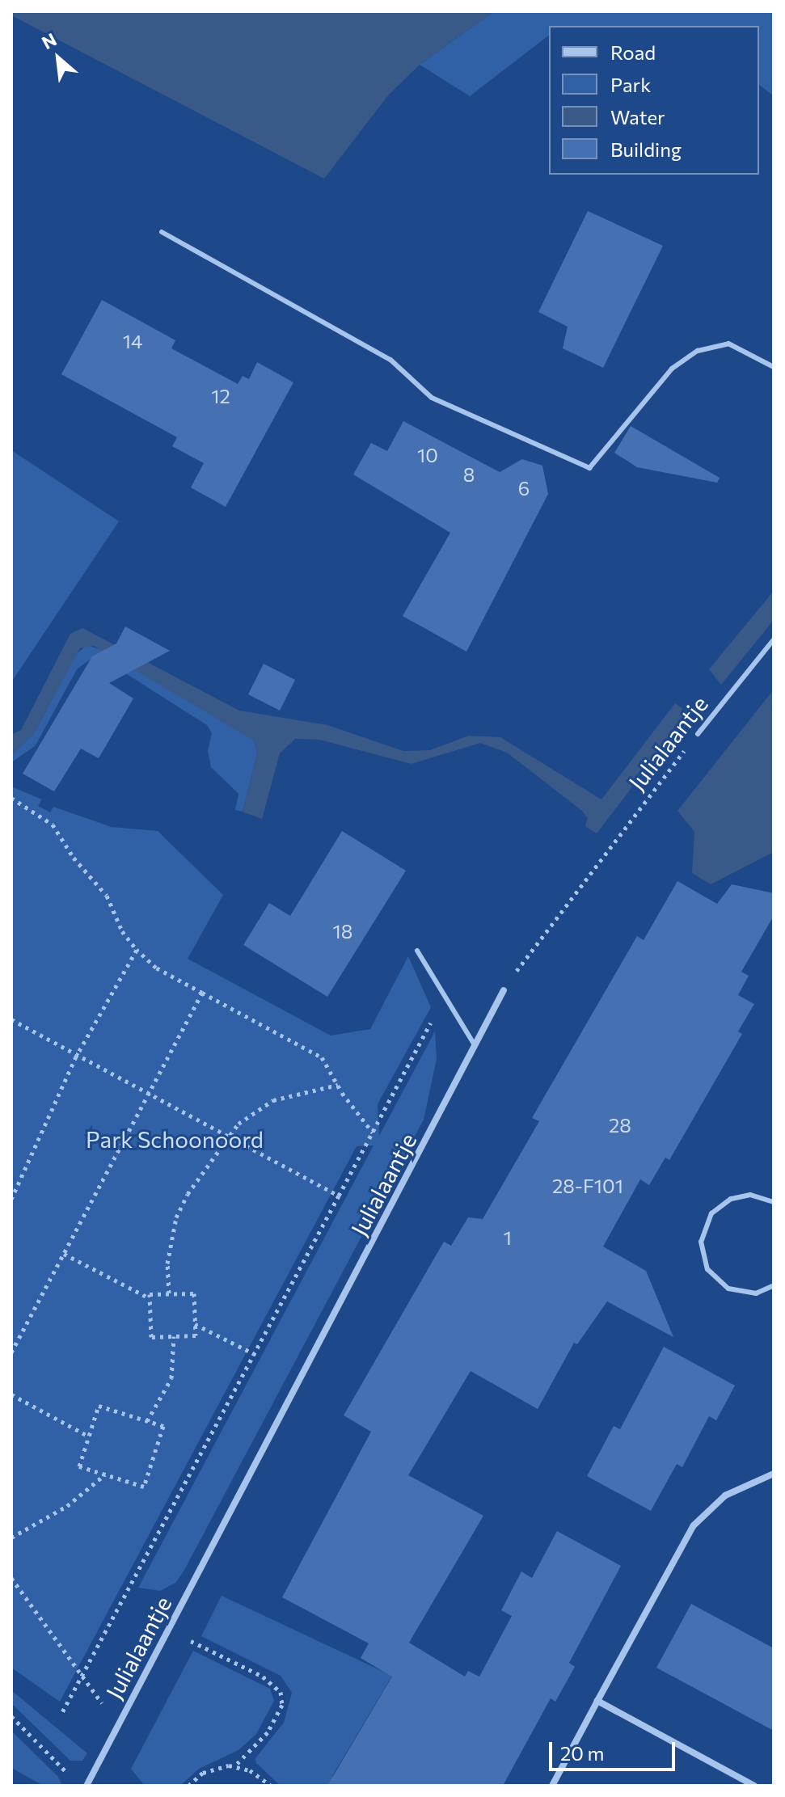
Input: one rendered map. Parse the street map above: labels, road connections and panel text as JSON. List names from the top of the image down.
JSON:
{
  "streets": {
    "street": ["Julialaantje"]
  },
  "parks": ["Park Schoonoord"],
  "house_numbers": [
    "14",
    "12",
    "10",
    "8",
    "6",
    "18",
    "28",
    "28-F101",
    "1"
  ],
  "legend": [
    "Road",
    "Park",
    "Water",
    "Building"
  ],
  "scale_bar": "20 m",
  "north": "top left"
}
